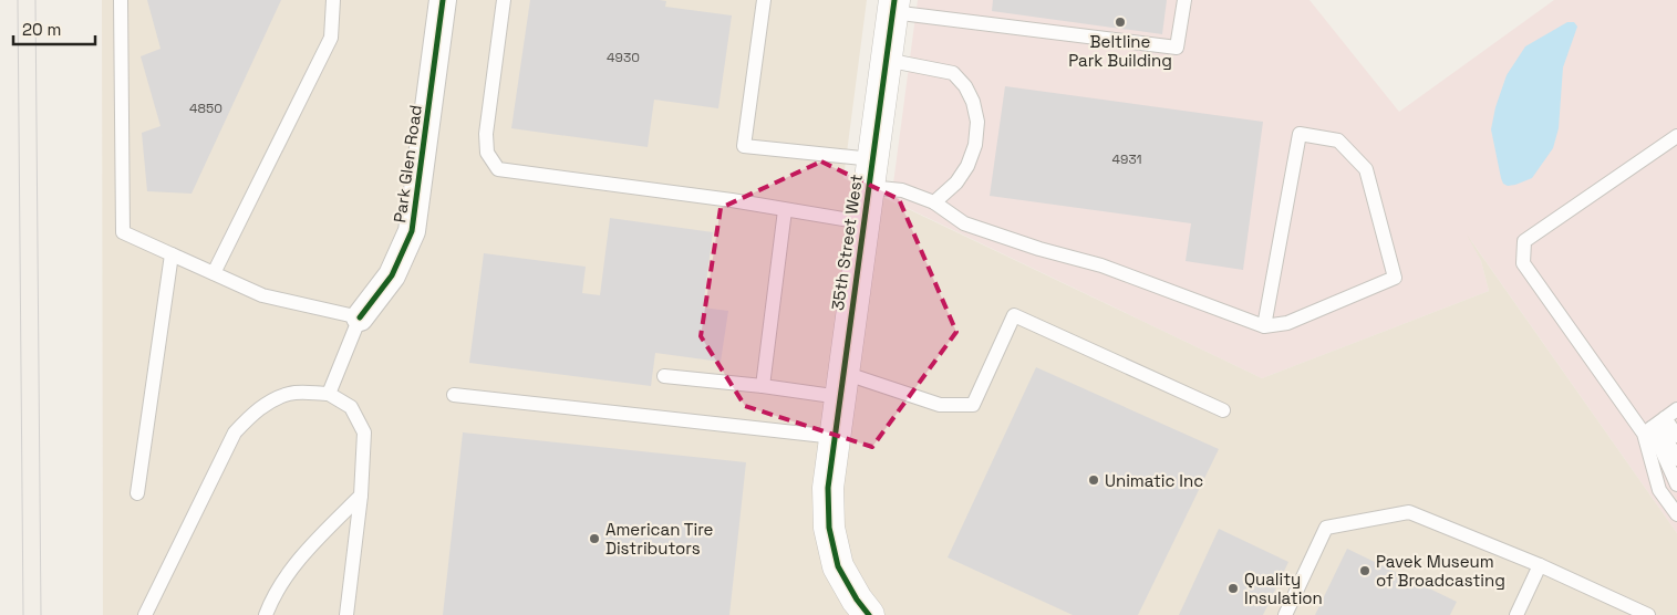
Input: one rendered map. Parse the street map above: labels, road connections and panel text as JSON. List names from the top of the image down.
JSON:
{
  "streets": {
    "street": ["Park Glen Road", "35th Street West"]
  },
  "places": [
    "Beltline Park Building",
    "Unimatic Inc",
    "American Tire Distributors",
    "Pavek Museum of Broadcasting",
    "Quality Insulation"
  ],
  "house_numbers": ["4930", "4850", "4931"],
  "scale_bar": "20 m"
}
